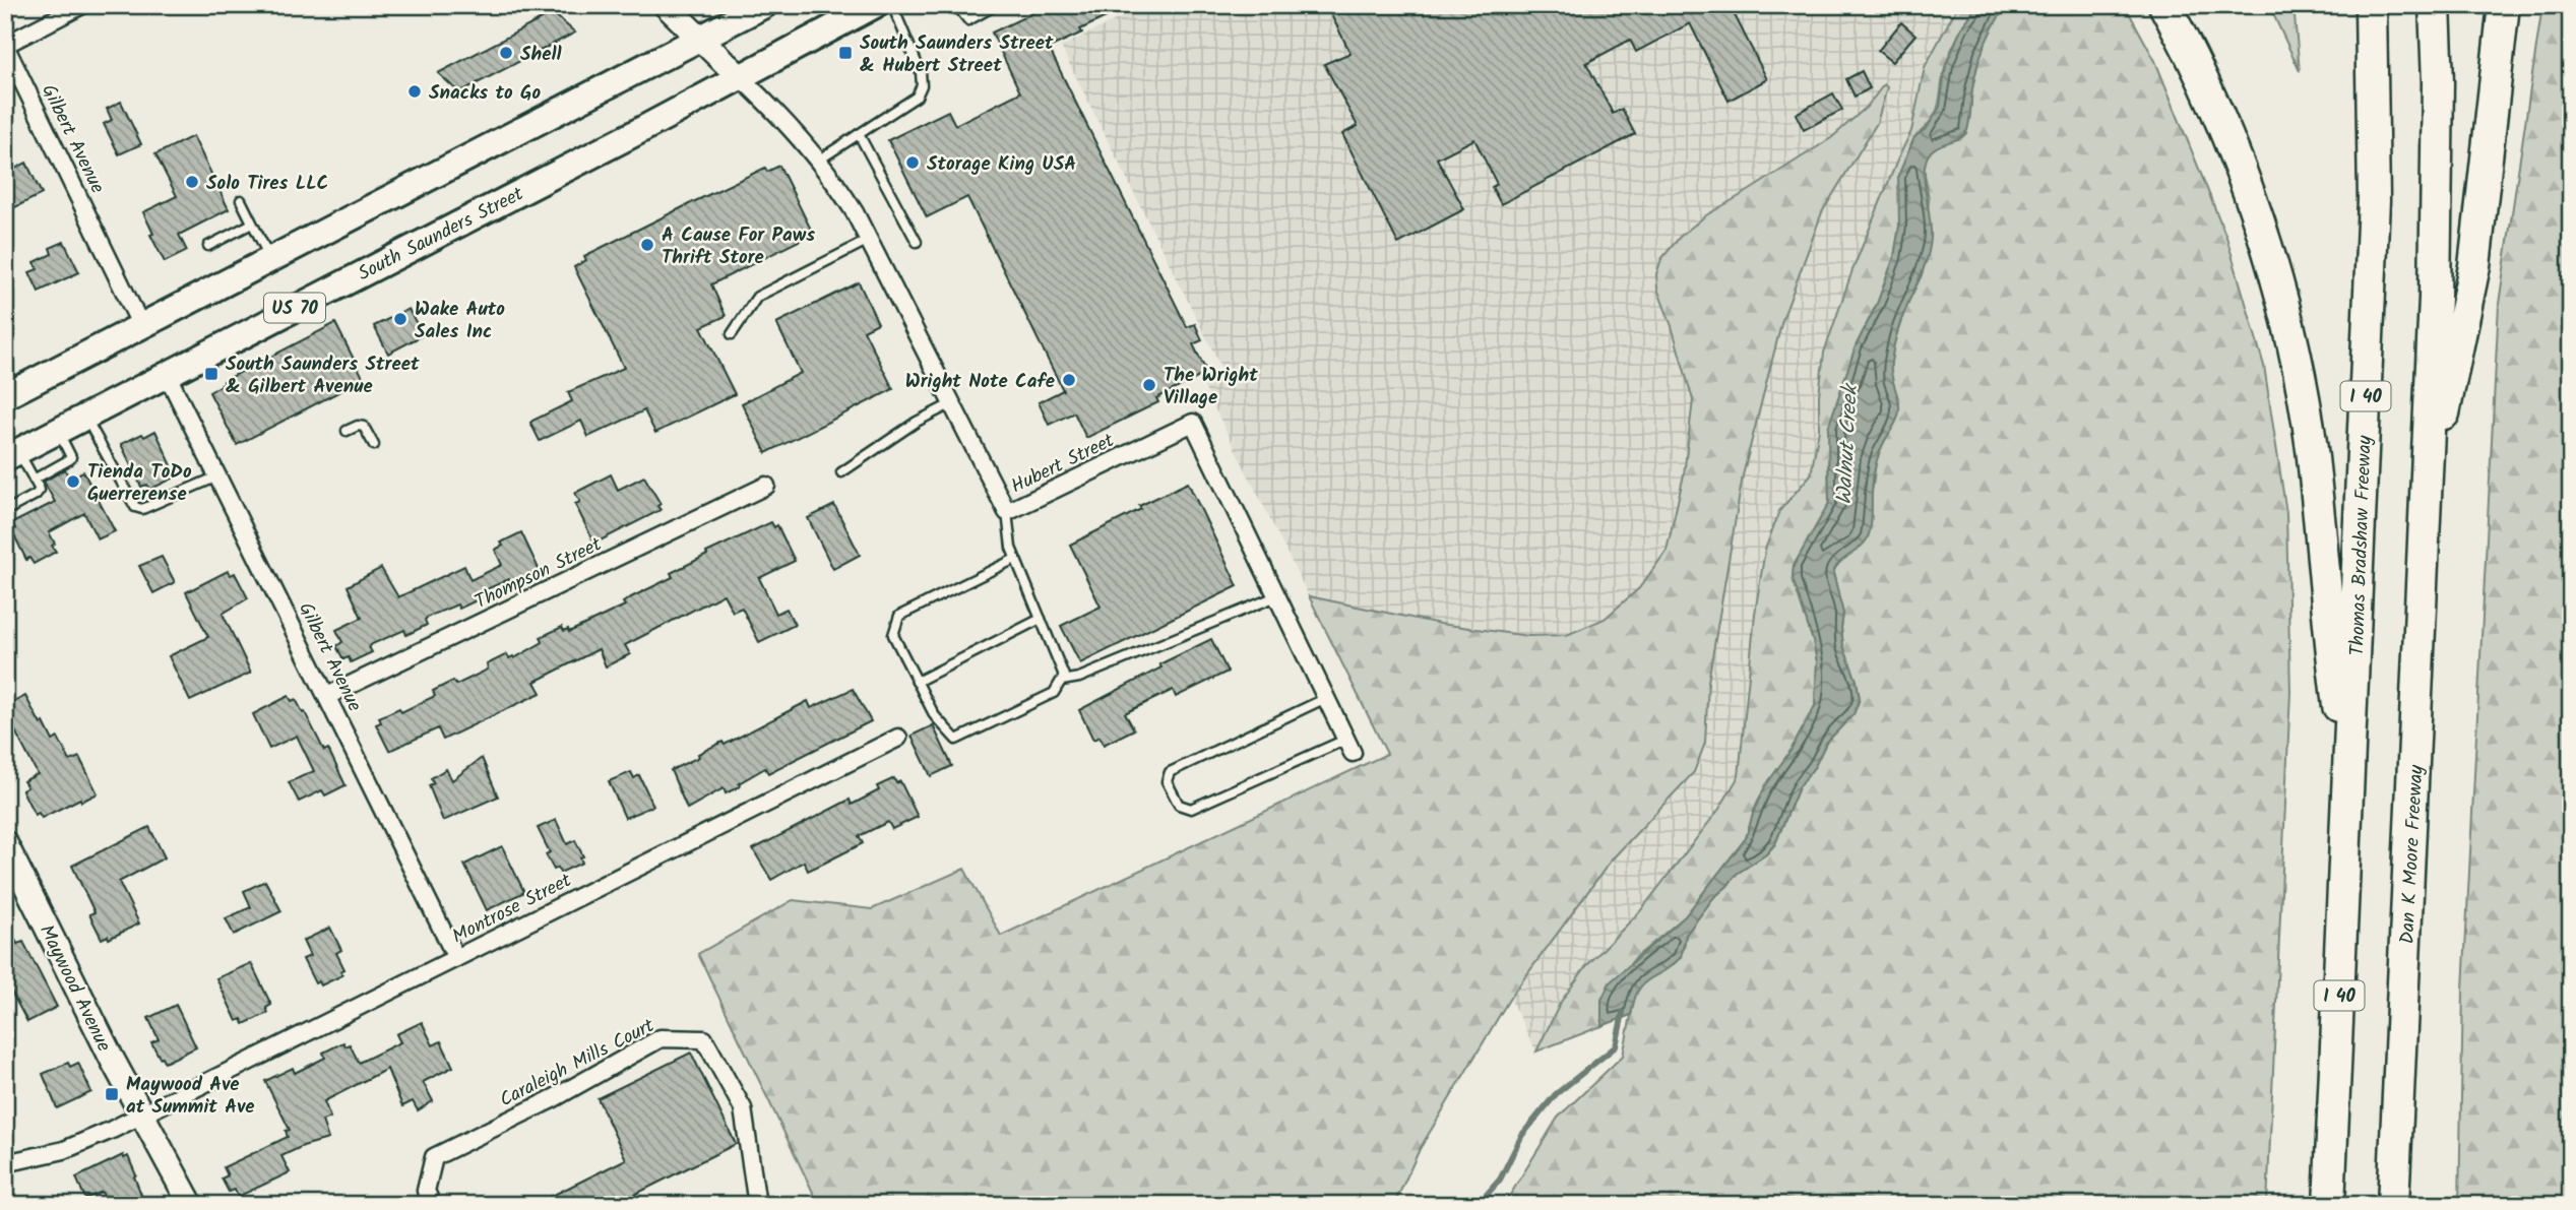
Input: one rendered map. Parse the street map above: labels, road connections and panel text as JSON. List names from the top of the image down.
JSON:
{
  "streets": {
    "highway": ["I 40", "Thomas Bradshaw Freeway", "Dan K Moore Freeway"],
    "main road": ["South Saunders Street", "US 70", "Maywood Avenue"],
    "street": [
      "Gilbert Avenue",
      "Hubert Street",
      "Thompson Street",
      "Montrose Street",
      "Caraleigh Mills Court"
    ]
  },
  "crossings": [
    ["Gilbert Avenue", "South Saunders Street"],
    ["Gilbert Avenue", "US 70"],
    ["Gilbert Avenue", "Thompson Street"],
    ["Gilbert Avenue", "Montrose Street"],
    ["South Saunders Street", "Hubert Street"],
    ["I 40", "Thomas Bradshaw Freeway"],
    ["Montrose Street", "Maywood Avenue"]
  ],
  "water": ["Walnut Creek"],
  "places": {
    "other": [
      "Shell",
      "Snacks to Go",
      "Storage King USA",
      "Solo Tires LLC",
      "A Cause For Paws Thrift Store",
      "Wake Auto Sales Inc",
      "Wright Note Cafe",
      "The Wright Village",
      "Tienda ToDo Guerrerense"
    ],
    "transit": ["South Saunders Street & Hubert Street", "South Saunders Street & Gilbert Avenue", "Maywood Ave at Summit Ave"]
  }
}
